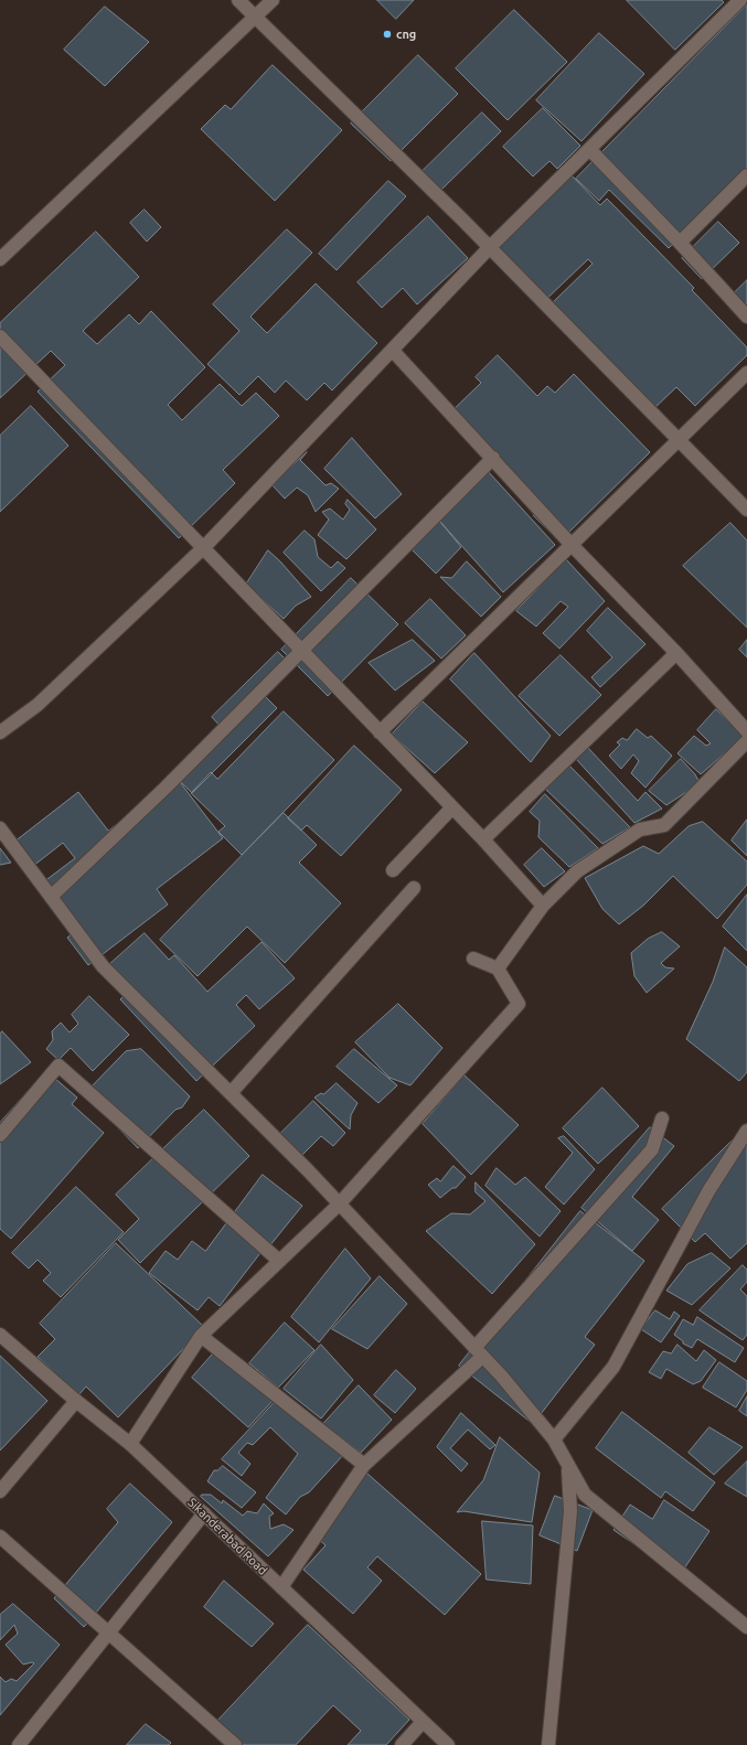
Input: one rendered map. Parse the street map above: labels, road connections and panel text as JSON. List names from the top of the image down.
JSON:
{
  "streets": {
    "street": ["Sikanderabad Road"]
  },
  "places": ["cng"]
}
